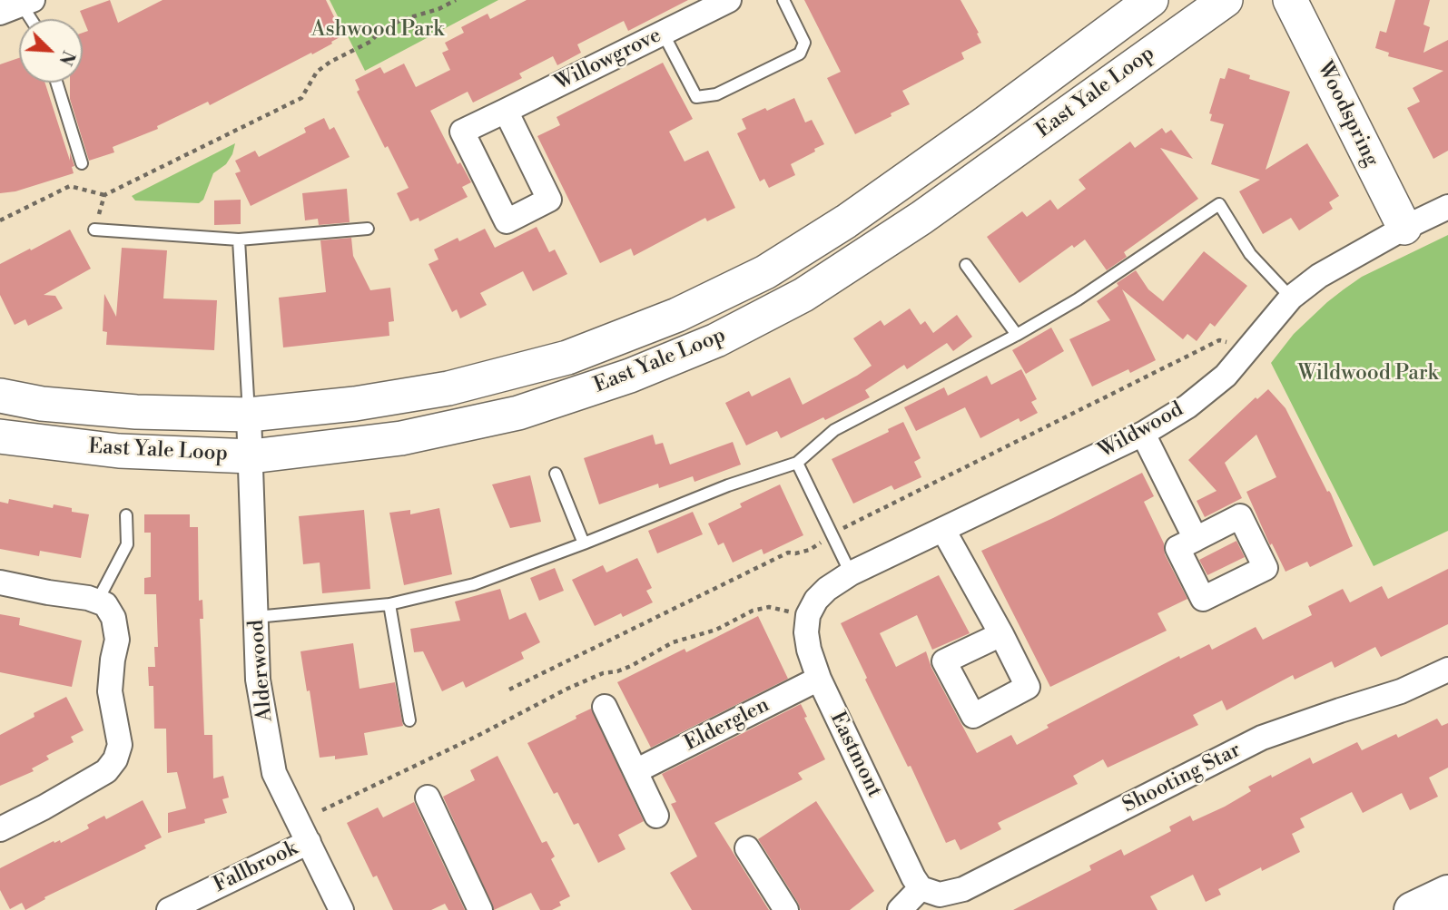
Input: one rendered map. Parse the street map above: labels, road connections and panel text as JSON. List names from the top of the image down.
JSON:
{
  "streets": {
    "main road": ["East Yale Loop", "Woodspring"],
    "street": [
      "Willowgrove",
      "Wildwood",
      "Alderwood",
      "Elderglen",
      "Eastmont",
      "Shooting Star",
      "Fallbrook"
    ]
  },
  "crossings": [
    ["East Yale Loop", "Alderwood"],
    ["Woodspring", "Wildwood"],
    ["Wildwood", "Eastmont"],
    ["Alderwood", "Fallbrook"],
    ["Elderglen", "Eastmont"],
    ["Eastmont", "Shooting Star"]
  ],
  "parks": ["Ashwood Park", "Wildwood Park"],
  "north": "bottom right"
}
